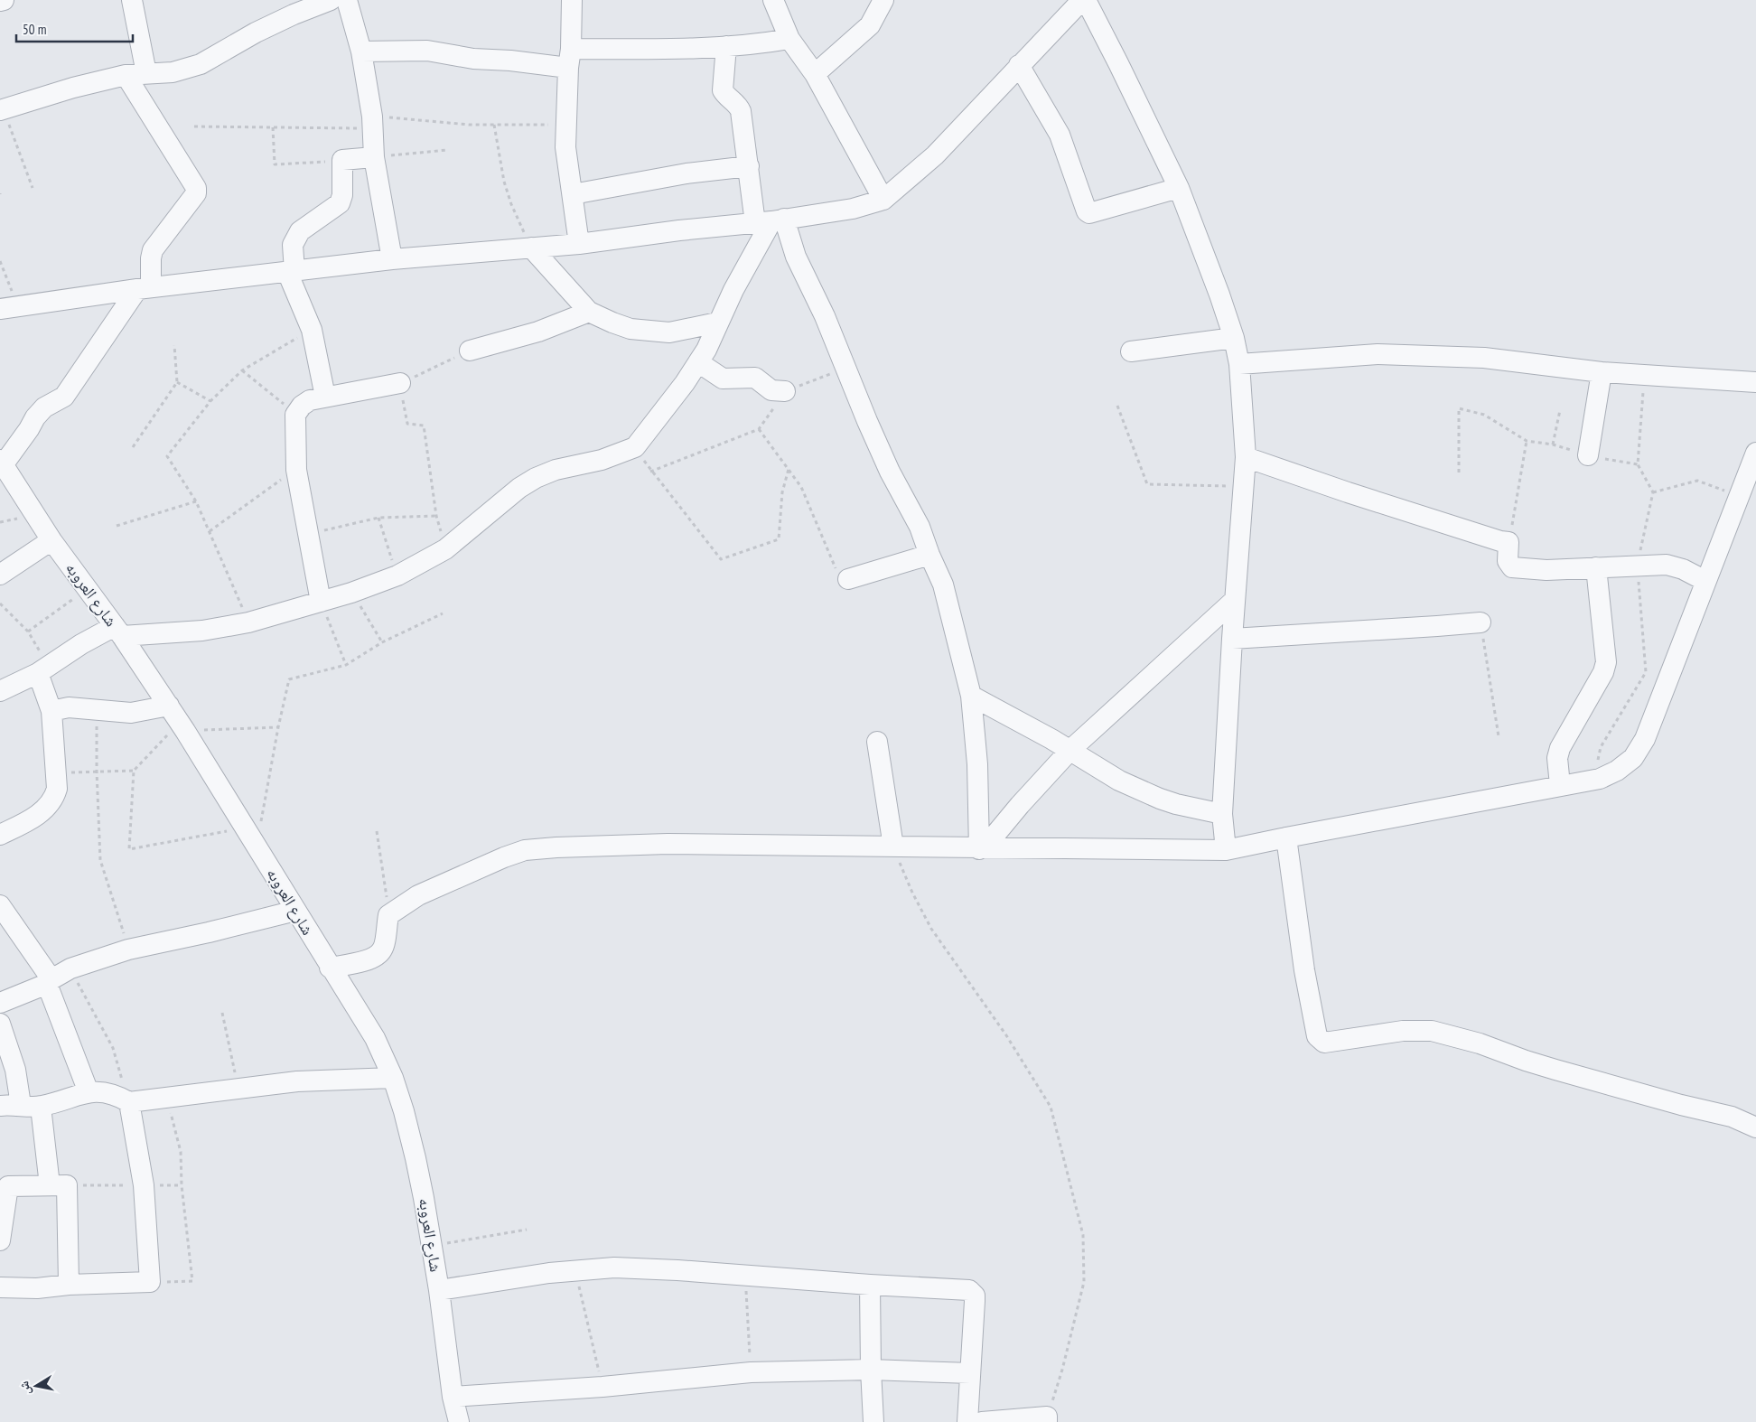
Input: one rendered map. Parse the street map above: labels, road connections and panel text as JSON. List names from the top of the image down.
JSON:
{
  "streets": {
    "street": ["شارع العروبه"]
  },
  "scale_bar": "50 m",
  "north": "left"
}
